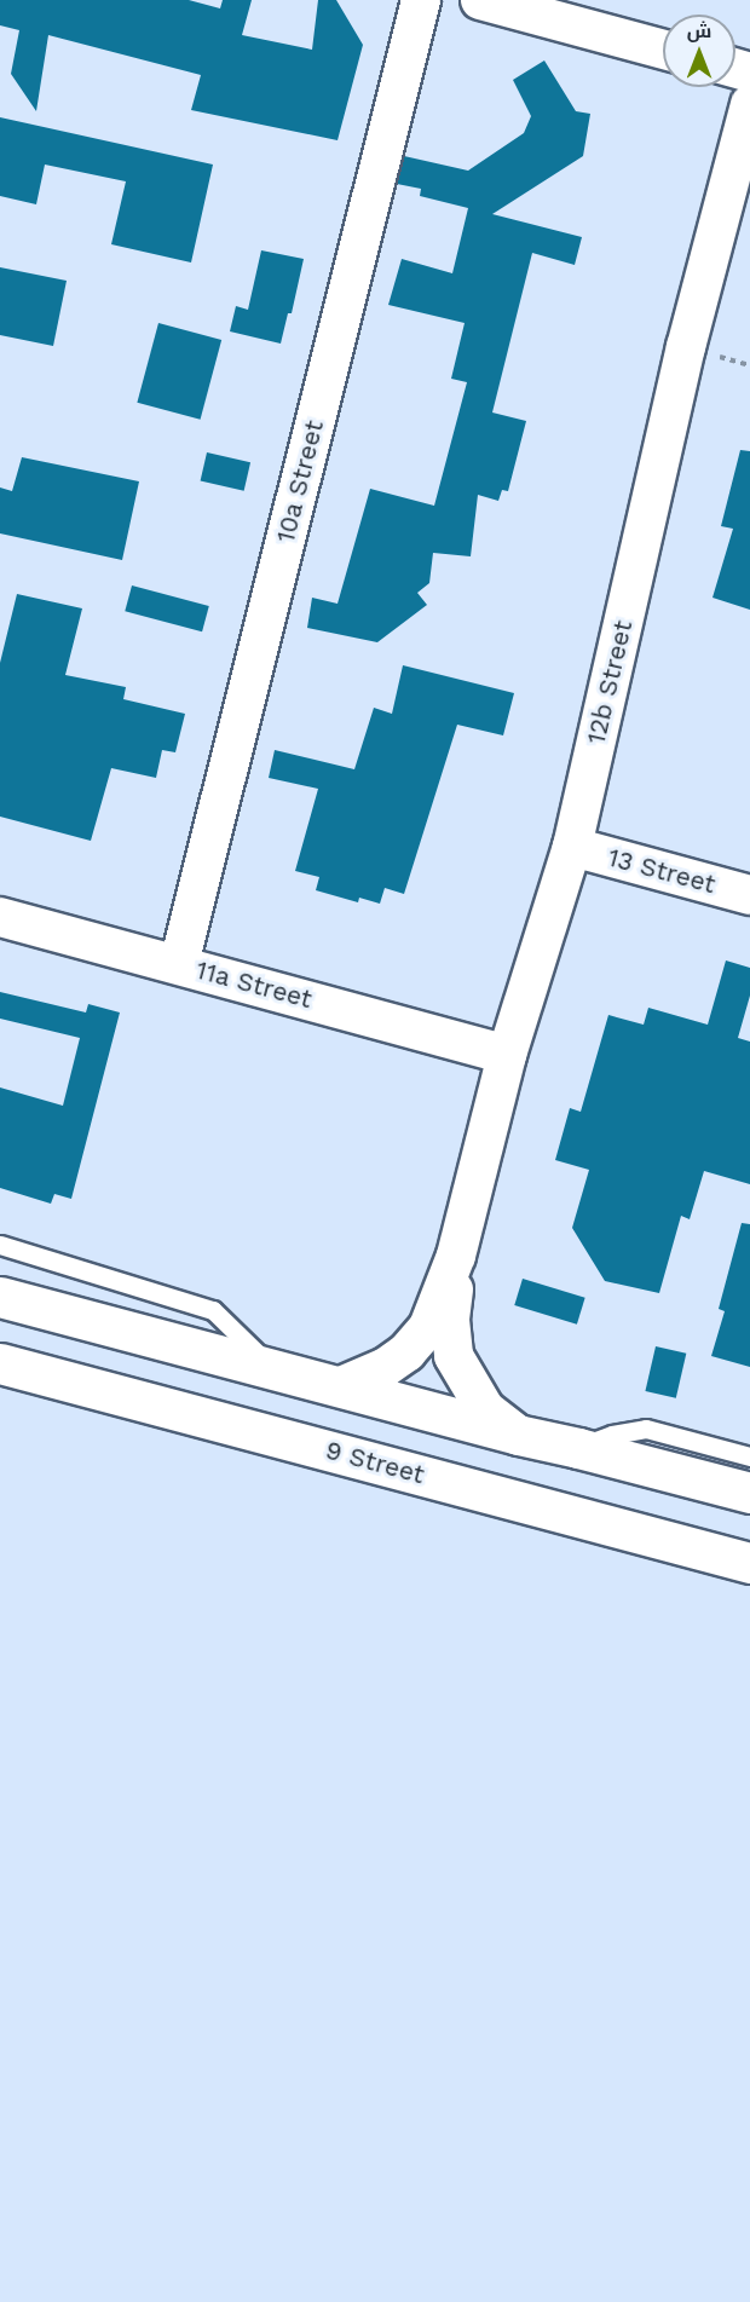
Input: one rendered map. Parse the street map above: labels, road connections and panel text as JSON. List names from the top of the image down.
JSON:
{
  "streets": {
    "street": [
      "10a Street",
      "12b Street",
      "13 Street",
      "11a Street",
      "9 Street"
    ]
  },
  "crossings": [
    ["10a Street", "11a Street"],
    ["12b Street", "13 Street"],
    ["12b Street", "11a Street"]
  ],
  "north": "top"
}
